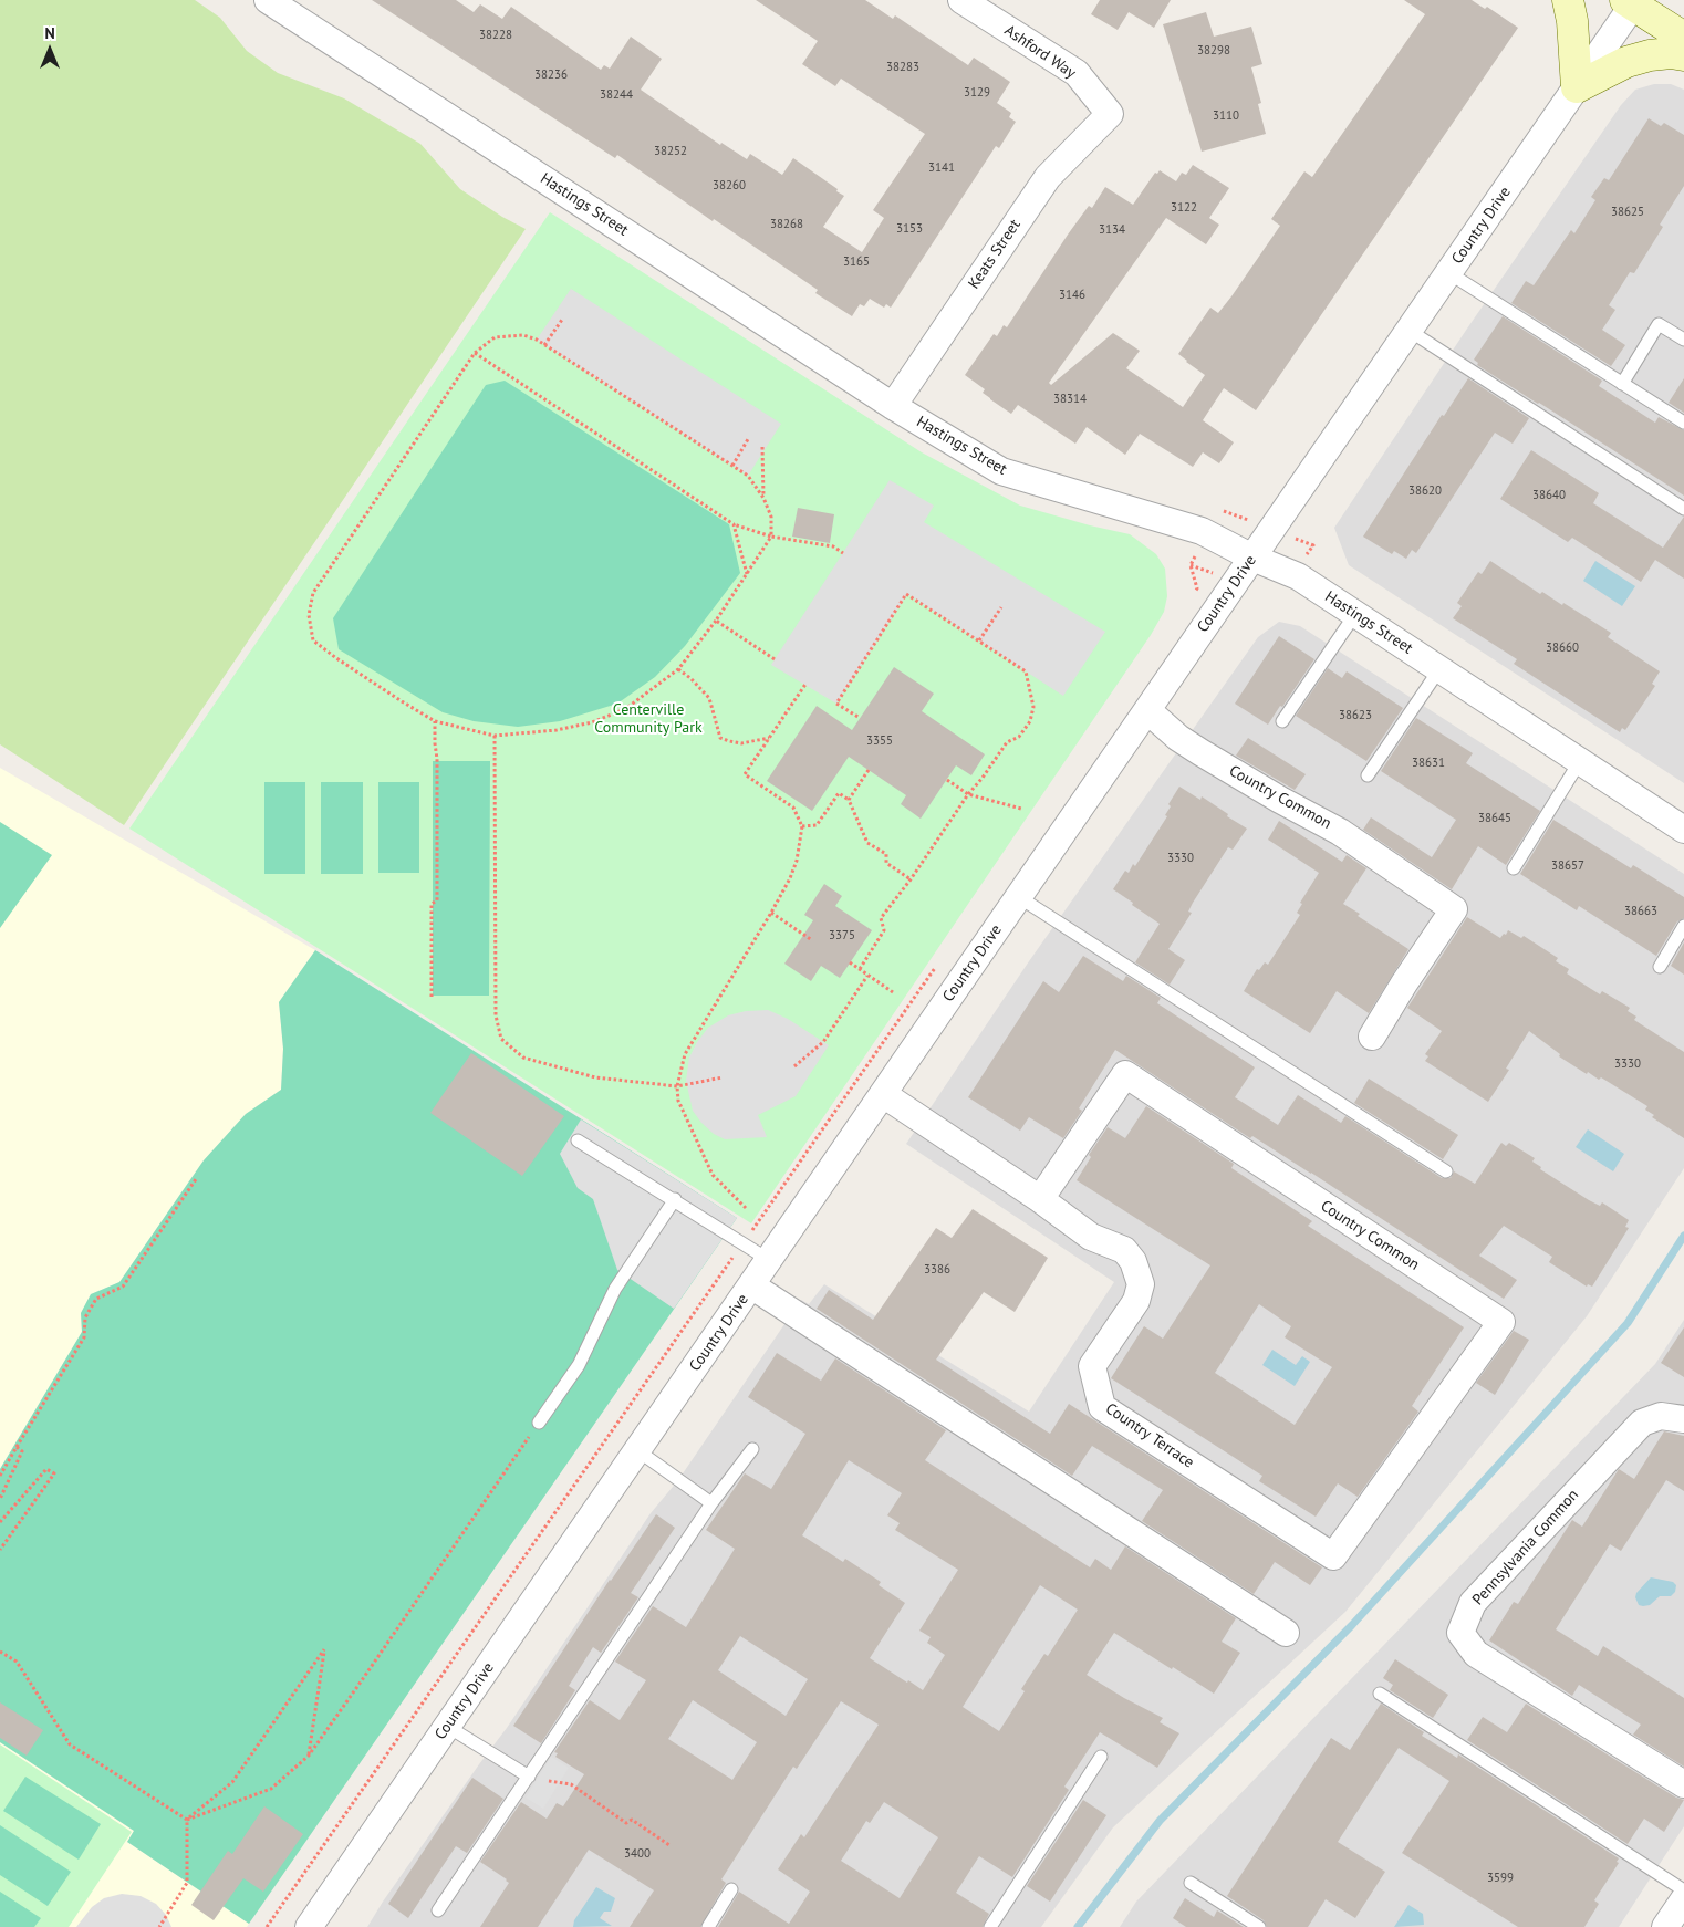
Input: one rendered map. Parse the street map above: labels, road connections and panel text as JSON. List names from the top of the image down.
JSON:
{
  "streets": {
    "street": [
      "Ashford Way",
      "Hastings Street",
      "Country Drive",
      "Keats Street",
      "Country Common",
      "Country Terrace",
      "Pennsylvania Common"
    ]
  },
  "crossings": [
    ["Ashford Way", "Keats Street"],
    ["Hastings Street", "Country Drive"],
    ["Hastings Street", "Keats Street"],
    ["Country Drive", "Country Common"],
    ["Country Drive", "Country Terrace"],
    ["Country Common", "Country Terrace"]
  ],
  "parks": ["Centerville Community Park"],
  "house_numbers": [
    "38228",
    "38298",
    "38283",
    "38236",
    "3129",
    "38244",
    "3110",
    "38252",
    "3141",
    "38260",
    "3122",
    "38625",
    "38268",
    "3153",
    "3134",
    "3165",
    "3146",
    "38314",
    "38620",
    "38640",
    "38660",
    "38623",
    "3355",
    "38631",
    "38645",
    "3330",
    "38657",
    "38663",
    "3375",
    "3330",
    "3386",
    "3400",
    "3599"
  ],
  "north": "top"
}
